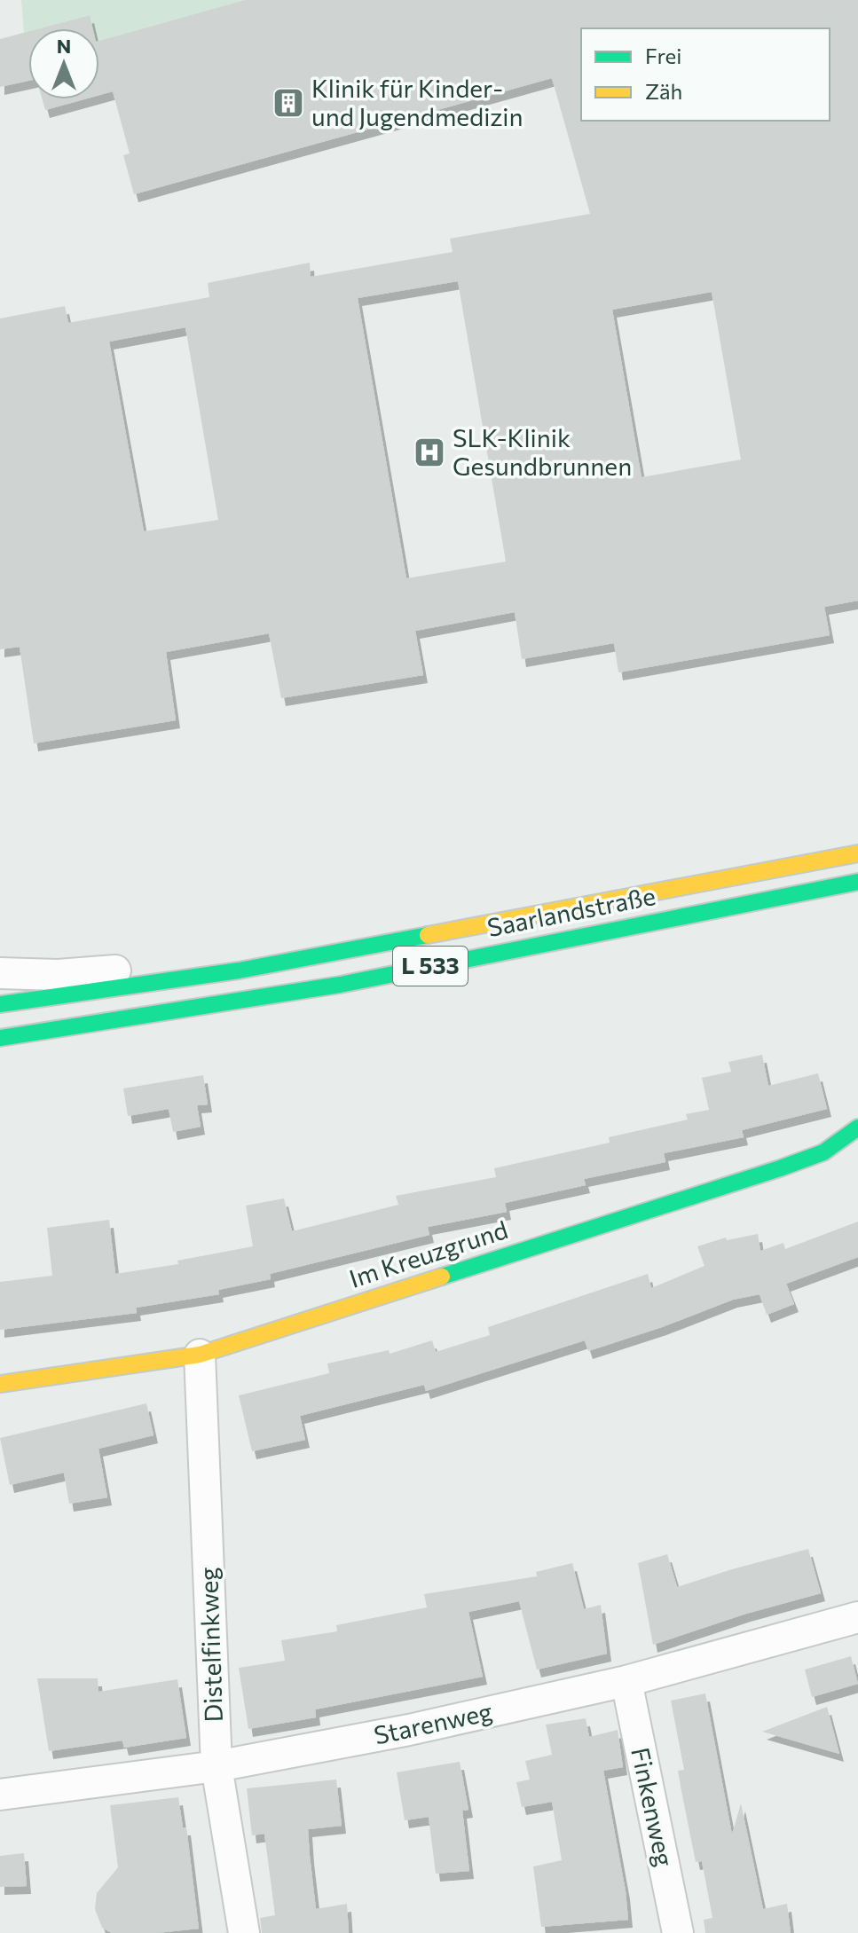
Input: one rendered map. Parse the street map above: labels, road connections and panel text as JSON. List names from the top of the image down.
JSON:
{
  "streets": {
    "main road": ["Saarlandstraße", "L 533", "Im Kreuzgrund"],
    "street": ["Distelfinkweg", "Starenweg", "Finkenweg"]
  },
  "crossings": [
    ["Im Kreuzgrund", "Distelfinkweg"],
    ["Distelfinkweg", "Starenweg"],
    ["Starenweg", "Finkenweg"]
  ],
  "places": {
    "building": ["Klinik für Kinder- und Jugendmedizin"],
    "hospital": ["SLK-Klinik Gesundbrunnen"]
  },
  "legend": ["Frei", "Zäh"],
  "north": "top"
}
